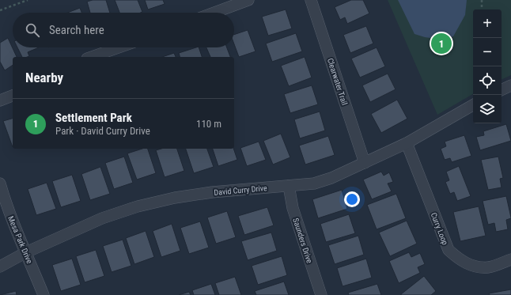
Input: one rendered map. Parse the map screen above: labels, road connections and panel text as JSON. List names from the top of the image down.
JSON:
{
  "streets": {
    "street": [
      "Clearwater Trail",
      "David Curry Drive",
      "Curry Loop",
      "Mesa Park Drive",
      "Saunders Drive"
    ]
  },
  "crossings": [
    ["Clearwater Trail", "David Curry Drive"],
    ["David Curry Drive", "Curry Loop"],
    ["David Curry Drive", "Mesa Park Drive"],
    ["David Curry Drive", "Saunders Drive"]
  ],
  "page": {
    "map_buttons": ["+", "−"],
    "search": "Search here",
    "pins": "1",
    "heading": "Nearby",
    "list": [
      {
        "mark": "1",
        "name": "Settlement Park",
        "note": "Park · David Curry Drive",
        "value": "110 m"
      }
    ]
  }
}
